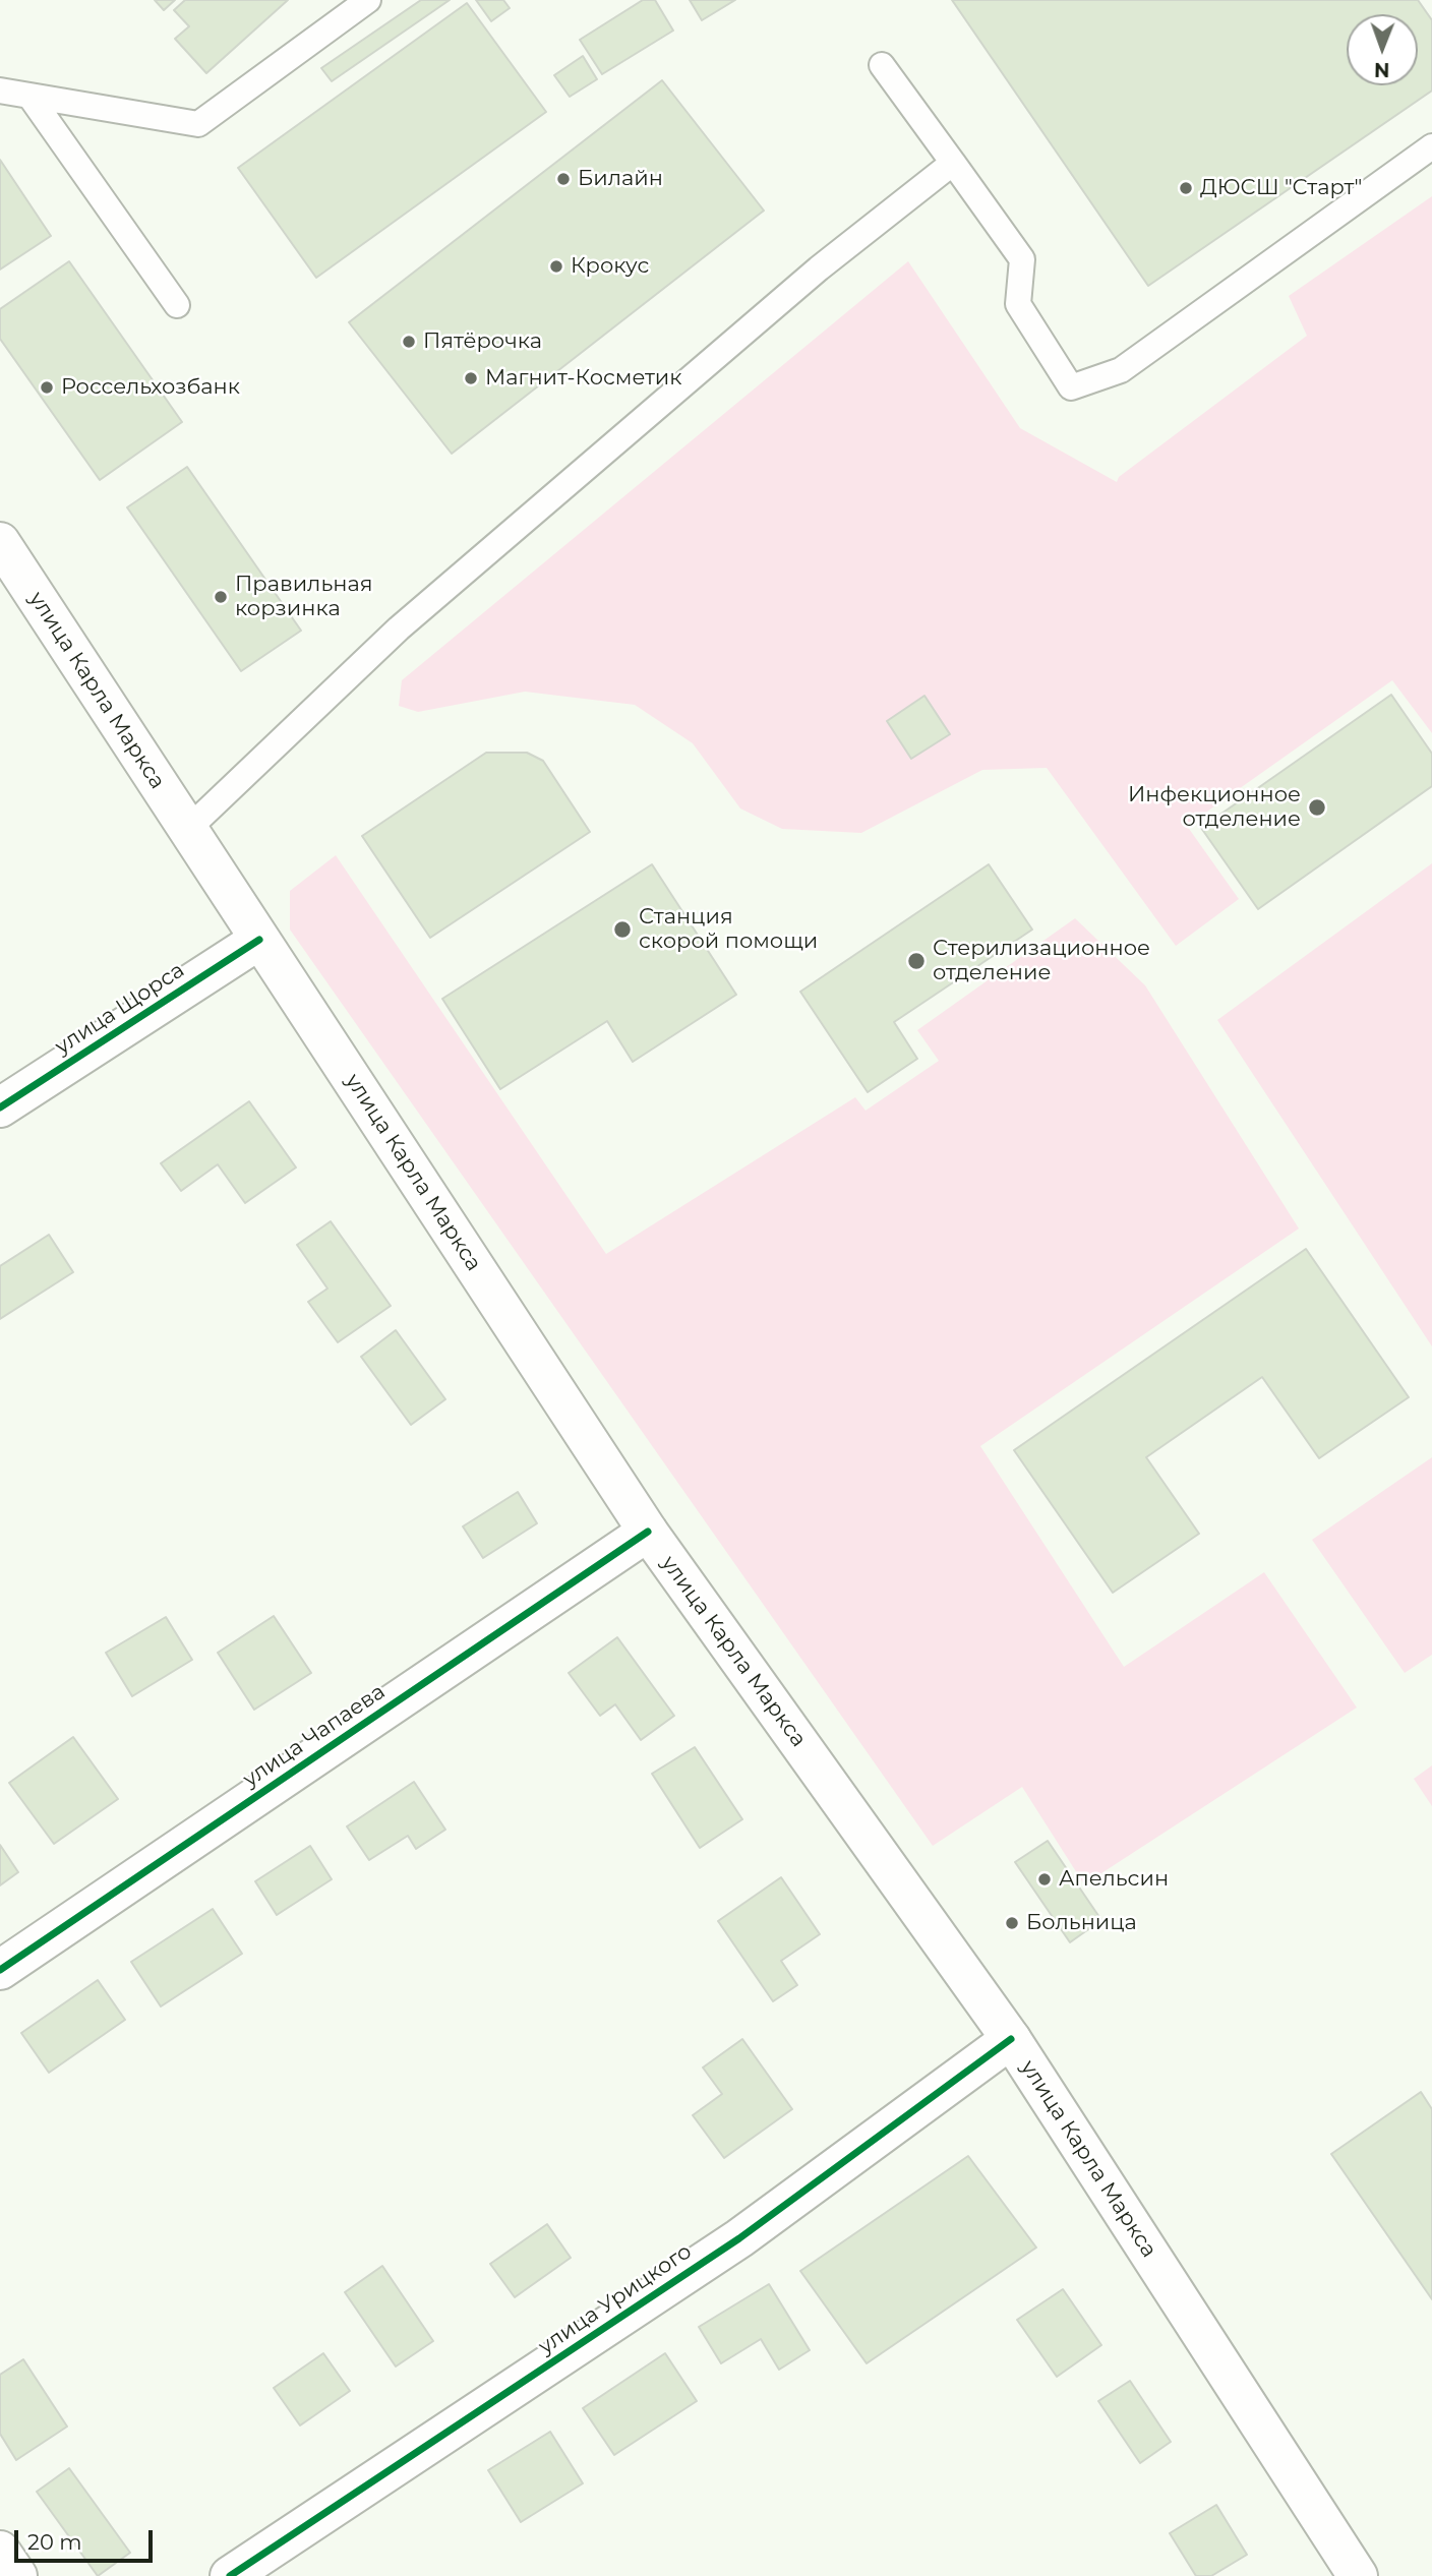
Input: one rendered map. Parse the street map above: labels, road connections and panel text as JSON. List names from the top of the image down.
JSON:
{
  "streets": {
    "main road": [
      "улица Карла Маркса",
      "улица Щорса",
      "улица Чапаева",
      "улица Урицкого"
    ]
  },
  "crossings": [
    ["улица Карла Маркса", "улица Щорса"],
    ["улица Карла Маркса", "улица Чапаева"],
    ["улица Карла Маркса", "улица Урицкого"]
  ],
  "places": [
    "Билайн",
    "ДЮСШ \"Старт\"",
    "Крокус",
    "Пятёрочка",
    "Магнит-Косметик",
    "Россельхозбанк",
    "Правильная корзинка",
    "Инфекционное отделение",
    "Станция скорой помощи",
    "Стерилизационное отделение",
    "Апельсин",
    "Больница"
  ],
  "scale_bar": "20 m",
  "north": "bottom"
}
